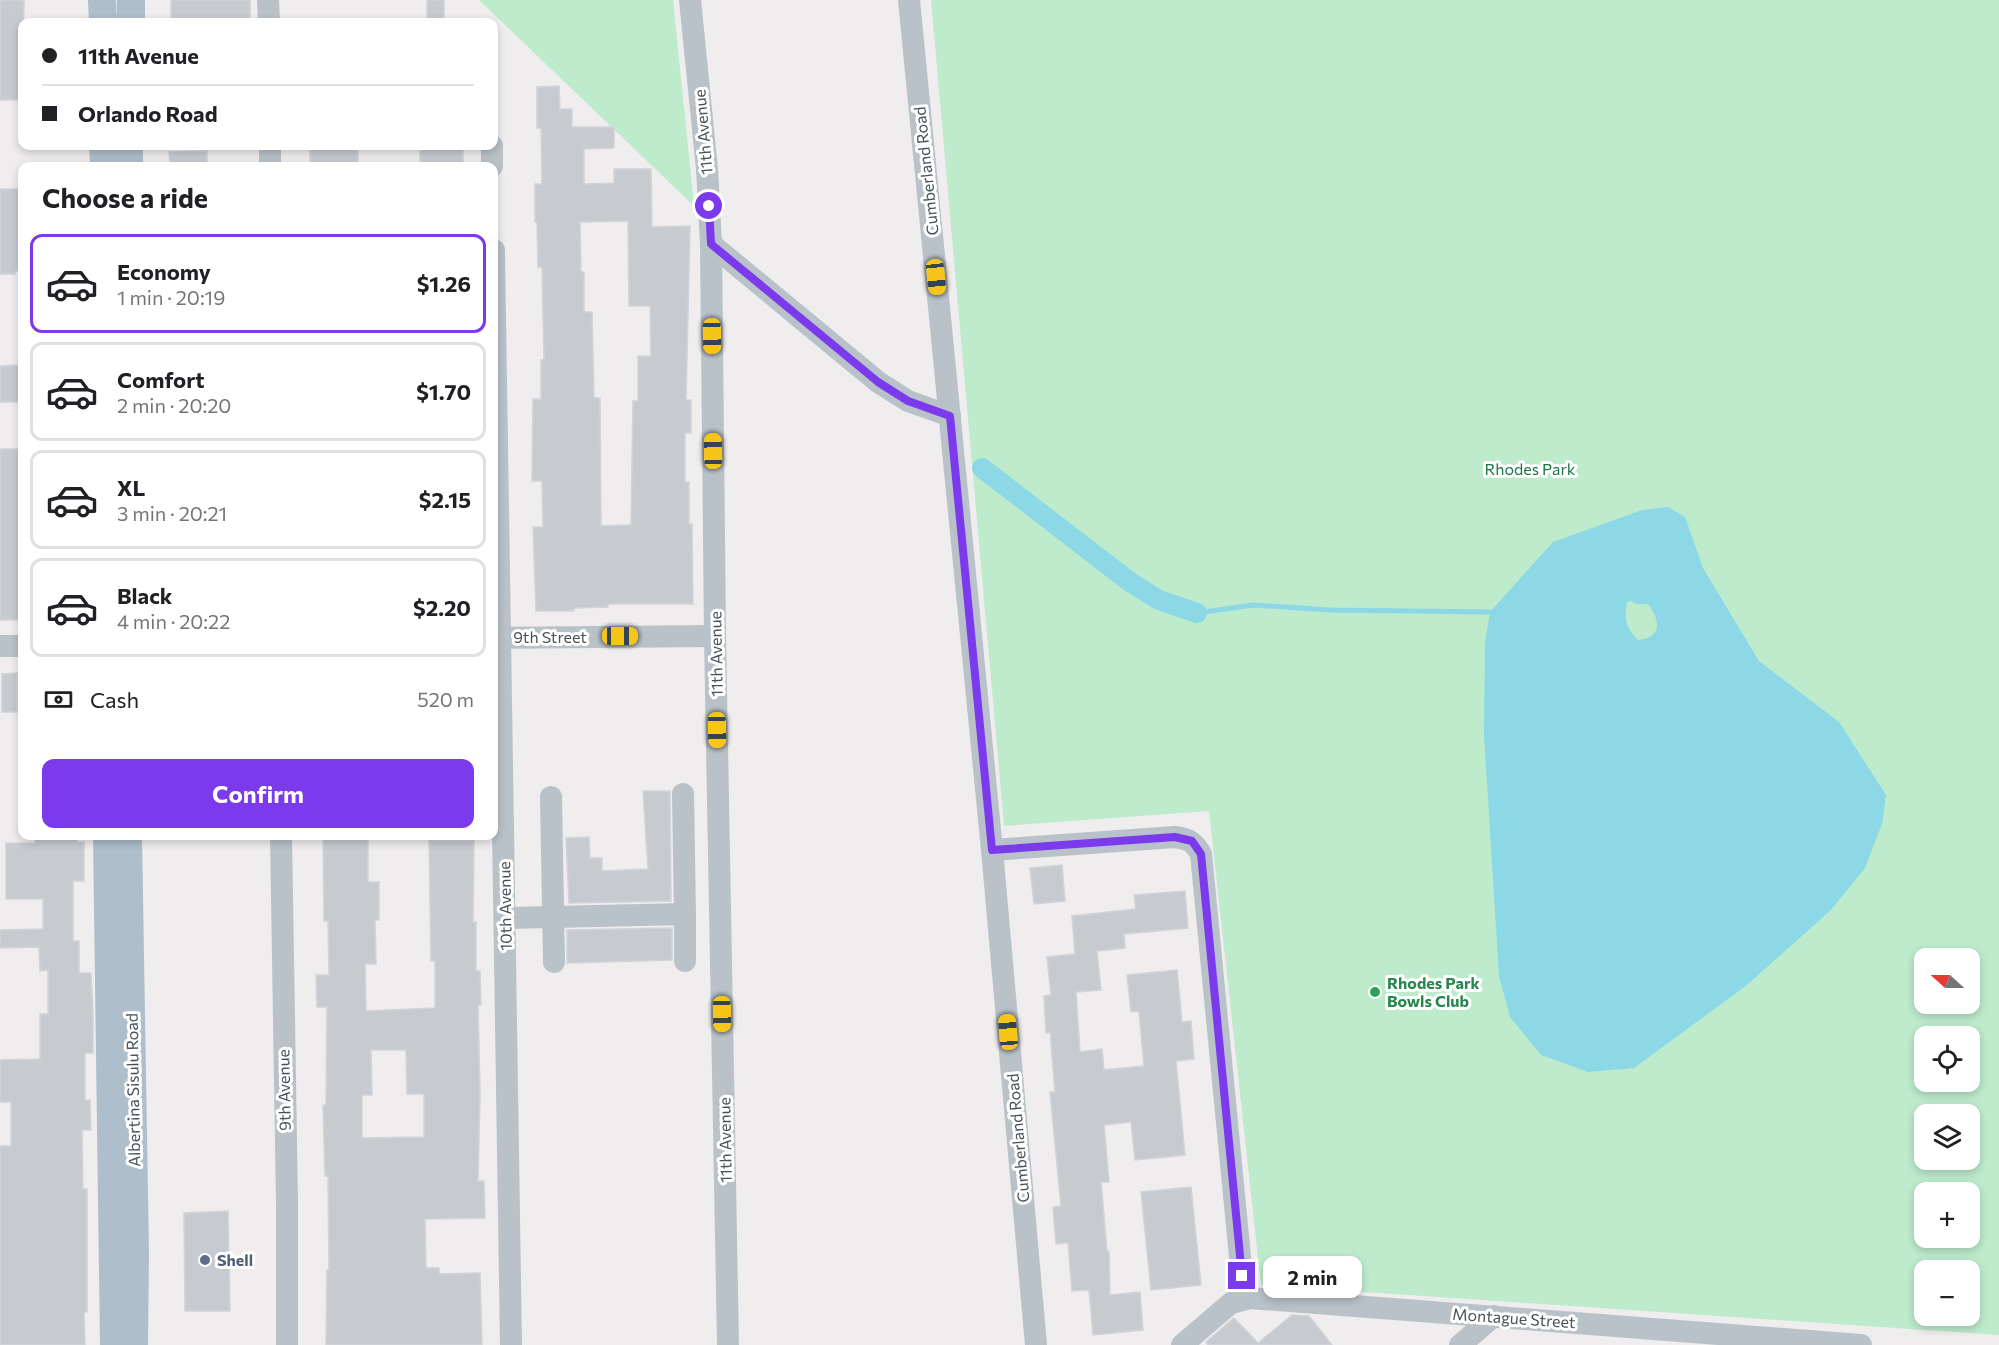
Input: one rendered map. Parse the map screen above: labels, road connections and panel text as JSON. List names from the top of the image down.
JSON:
{
  "streets": {
    "main road": ["Albertina Sisulu Road"],
    "street": [
      "11th Avenue",
      "Cumberland Road",
      "9th Street",
      "10th Avenue",
      "9th Avenue",
      "Montague Street"
    ]
  },
  "crossings": [
    ["11th Avenue", "9th Street"]
  ],
  "parks": ["Rhodes Park"],
  "places": ["Rhodes Park Bowls Club", "Shell"],
  "north": "left",
  "page": {
    "banner": ["11th Avenue", "Orlando Road"],
    "heading": "Choose a ride",
    "list": [
      {
        "name": "Economy",
        "note": "1 min · 20:19",
        "value": "$1.26"
      },
      {
        "name": "Comfort",
        "note": "2 min · 20:20",
        "value": "$1.70"
      },
      {
        "name": "XL",
        "note": "3 min · 20:21",
        "value": "$2.15"
      },
      {
        "name": "Black",
        "note": "4 min · 20:22",
        "value": "$2.20"
      }
    ],
    "pay": ["Cash", "520 m"],
    "buttons": "Confirm",
    "map_buttons": ["+", "−"],
    "bubble": "2 min"
  }
}
